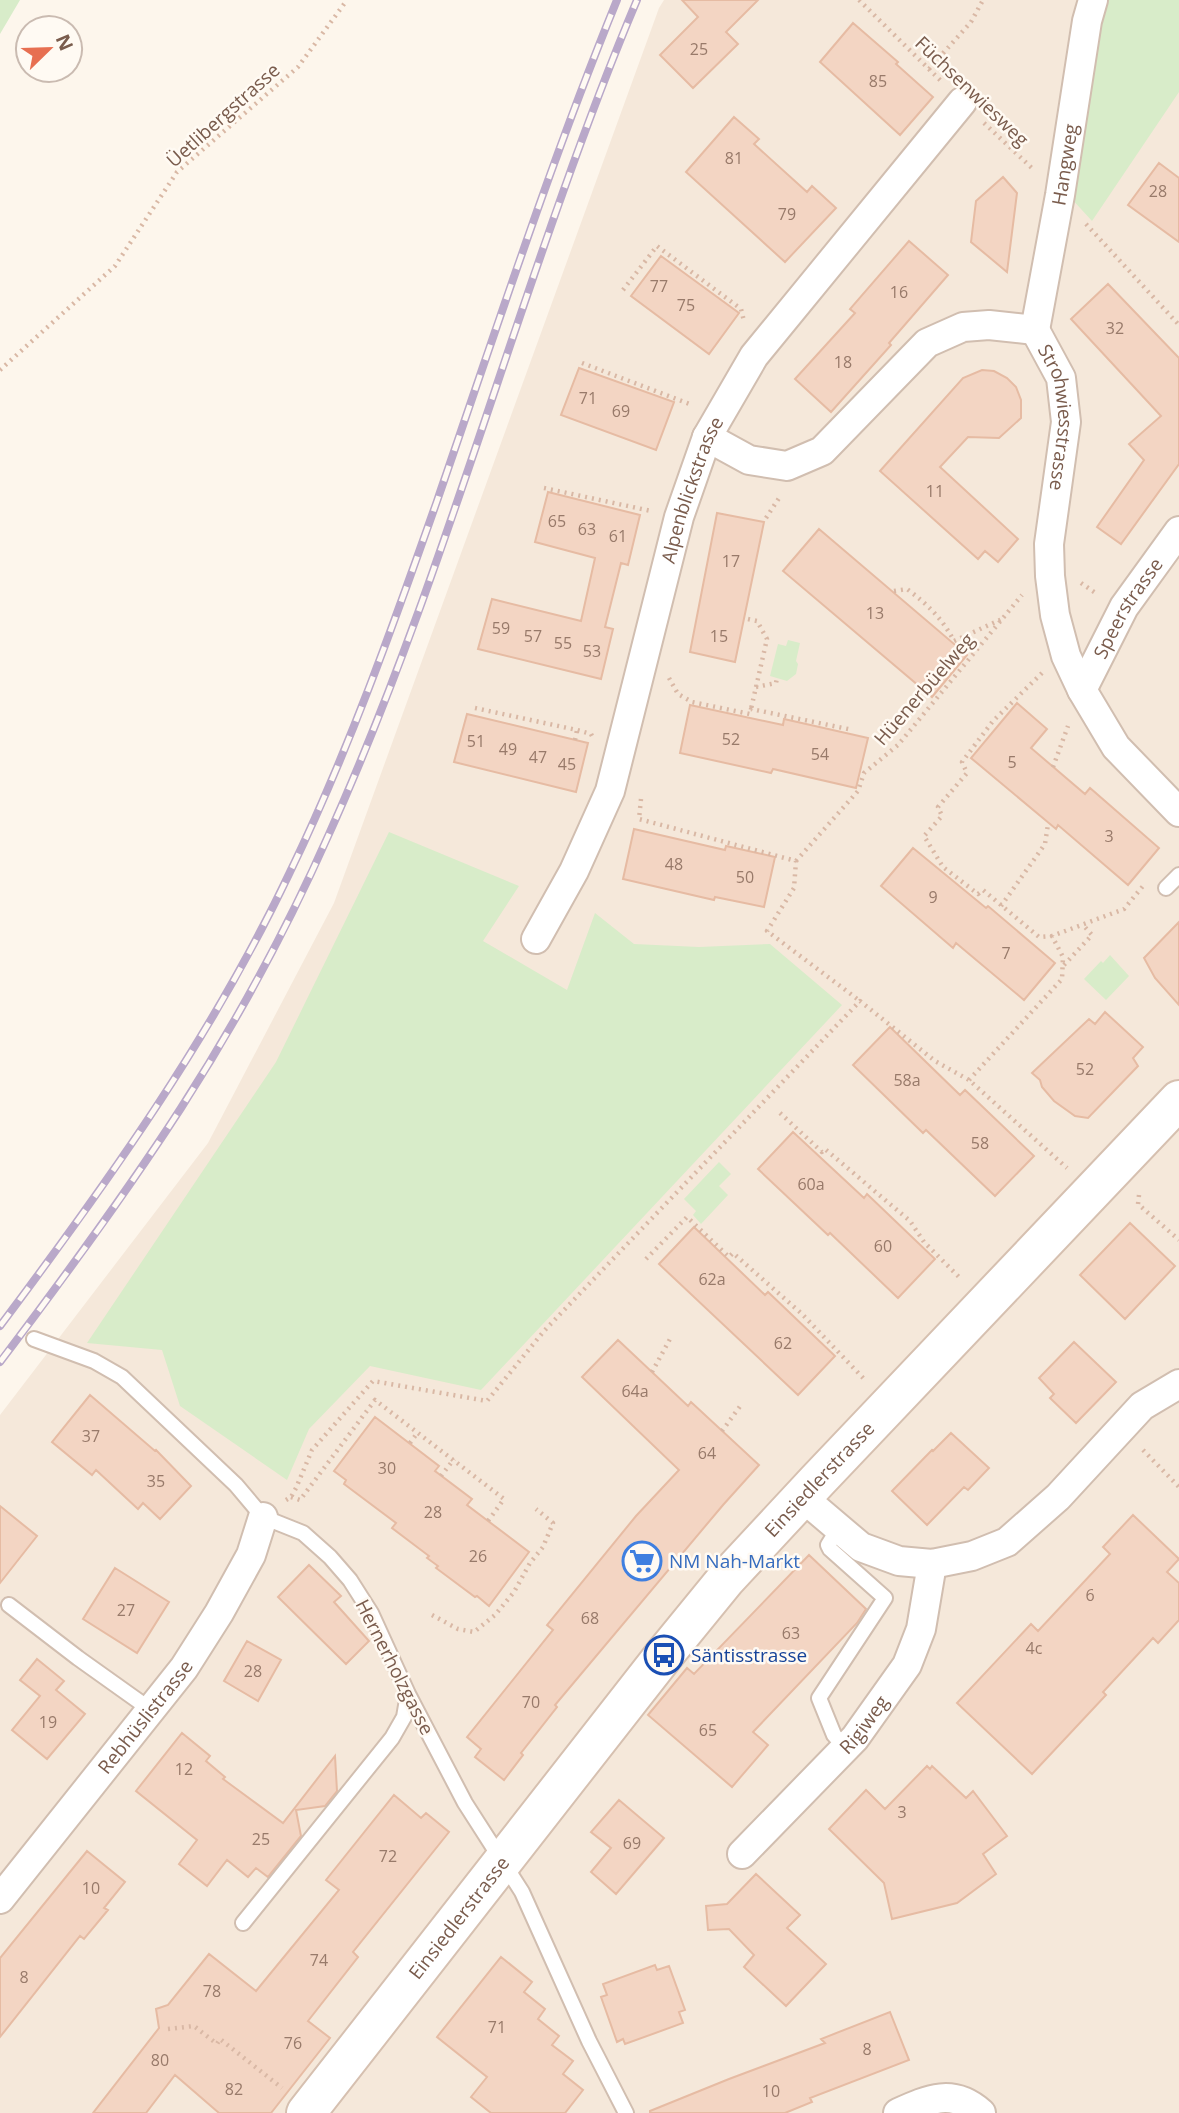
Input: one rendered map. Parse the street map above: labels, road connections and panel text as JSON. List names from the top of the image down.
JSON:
{
  "streets": {
    "main road": ["Einsiedlerstrasse"],
    "street": [
      "Hangweg",
      "Strohwiesstrasse",
      "Alpenblickstrasse",
      "Speerstrasse",
      "Rebhüslistrasse",
      "Rigiweg"
    ],
    "lane": ["Hernerholzgasse"],
    "path": ["Füchsenwiesweg", "Üetlibergstrasse", "Hüenerbüelweg"]
  },
  "crossings": [
    ["Füchsenwiesweg", "Hangweg"],
    ["Füchsenwiesweg", "Alpenblickstrasse"],
    ["Hangweg", "Strohwiesstrasse"],
    ["Strohwiesstrasse", "Alpenblickstrasse"],
    ["Strohwiesstrasse", "Speerstrasse"],
    ["Strohwiesstrasse", "Hüenerbüelweg"],
    ["Einsiedlerstrasse", "Hernerholzgasse"],
    ["Hernerholzgasse", "Rebhüslistrasse"]
  ],
  "places": {
    "supermarket": ["NM Nah-Markt"],
    "bus stop": ["Säntisstrasse"]
  },
  "house_numbers": [
    "25",
    "85",
    "81",
    "28",
    "79",
    "77",
    "16",
    "75",
    "32",
    "18",
    "71",
    "69",
    "11",
    "65",
    "63",
    "61",
    "17",
    "13",
    "59",
    "57",
    "15",
    "55",
    "53",
    "52",
    "51",
    "49",
    "54",
    "47",
    "5",
    "45",
    "3",
    "48",
    "50",
    "9",
    "7",
    "52",
    "58a",
    "58",
    "60a",
    "60",
    "62a",
    "62",
    "64a",
    "37",
    "64",
    "30",
    "35",
    "28",
    "26",
    "6",
    "27",
    "68",
    "63",
    "4c",
    "28",
    "70",
    "19",
    "65",
    "12",
    "3",
    "25",
    "69",
    "72",
    "10",
    "74",
    "8",
    "78",
    "71",
    "76",
    "8",
    "80",
    "82",
    "10"
  ],
  "north": "top right"
}
